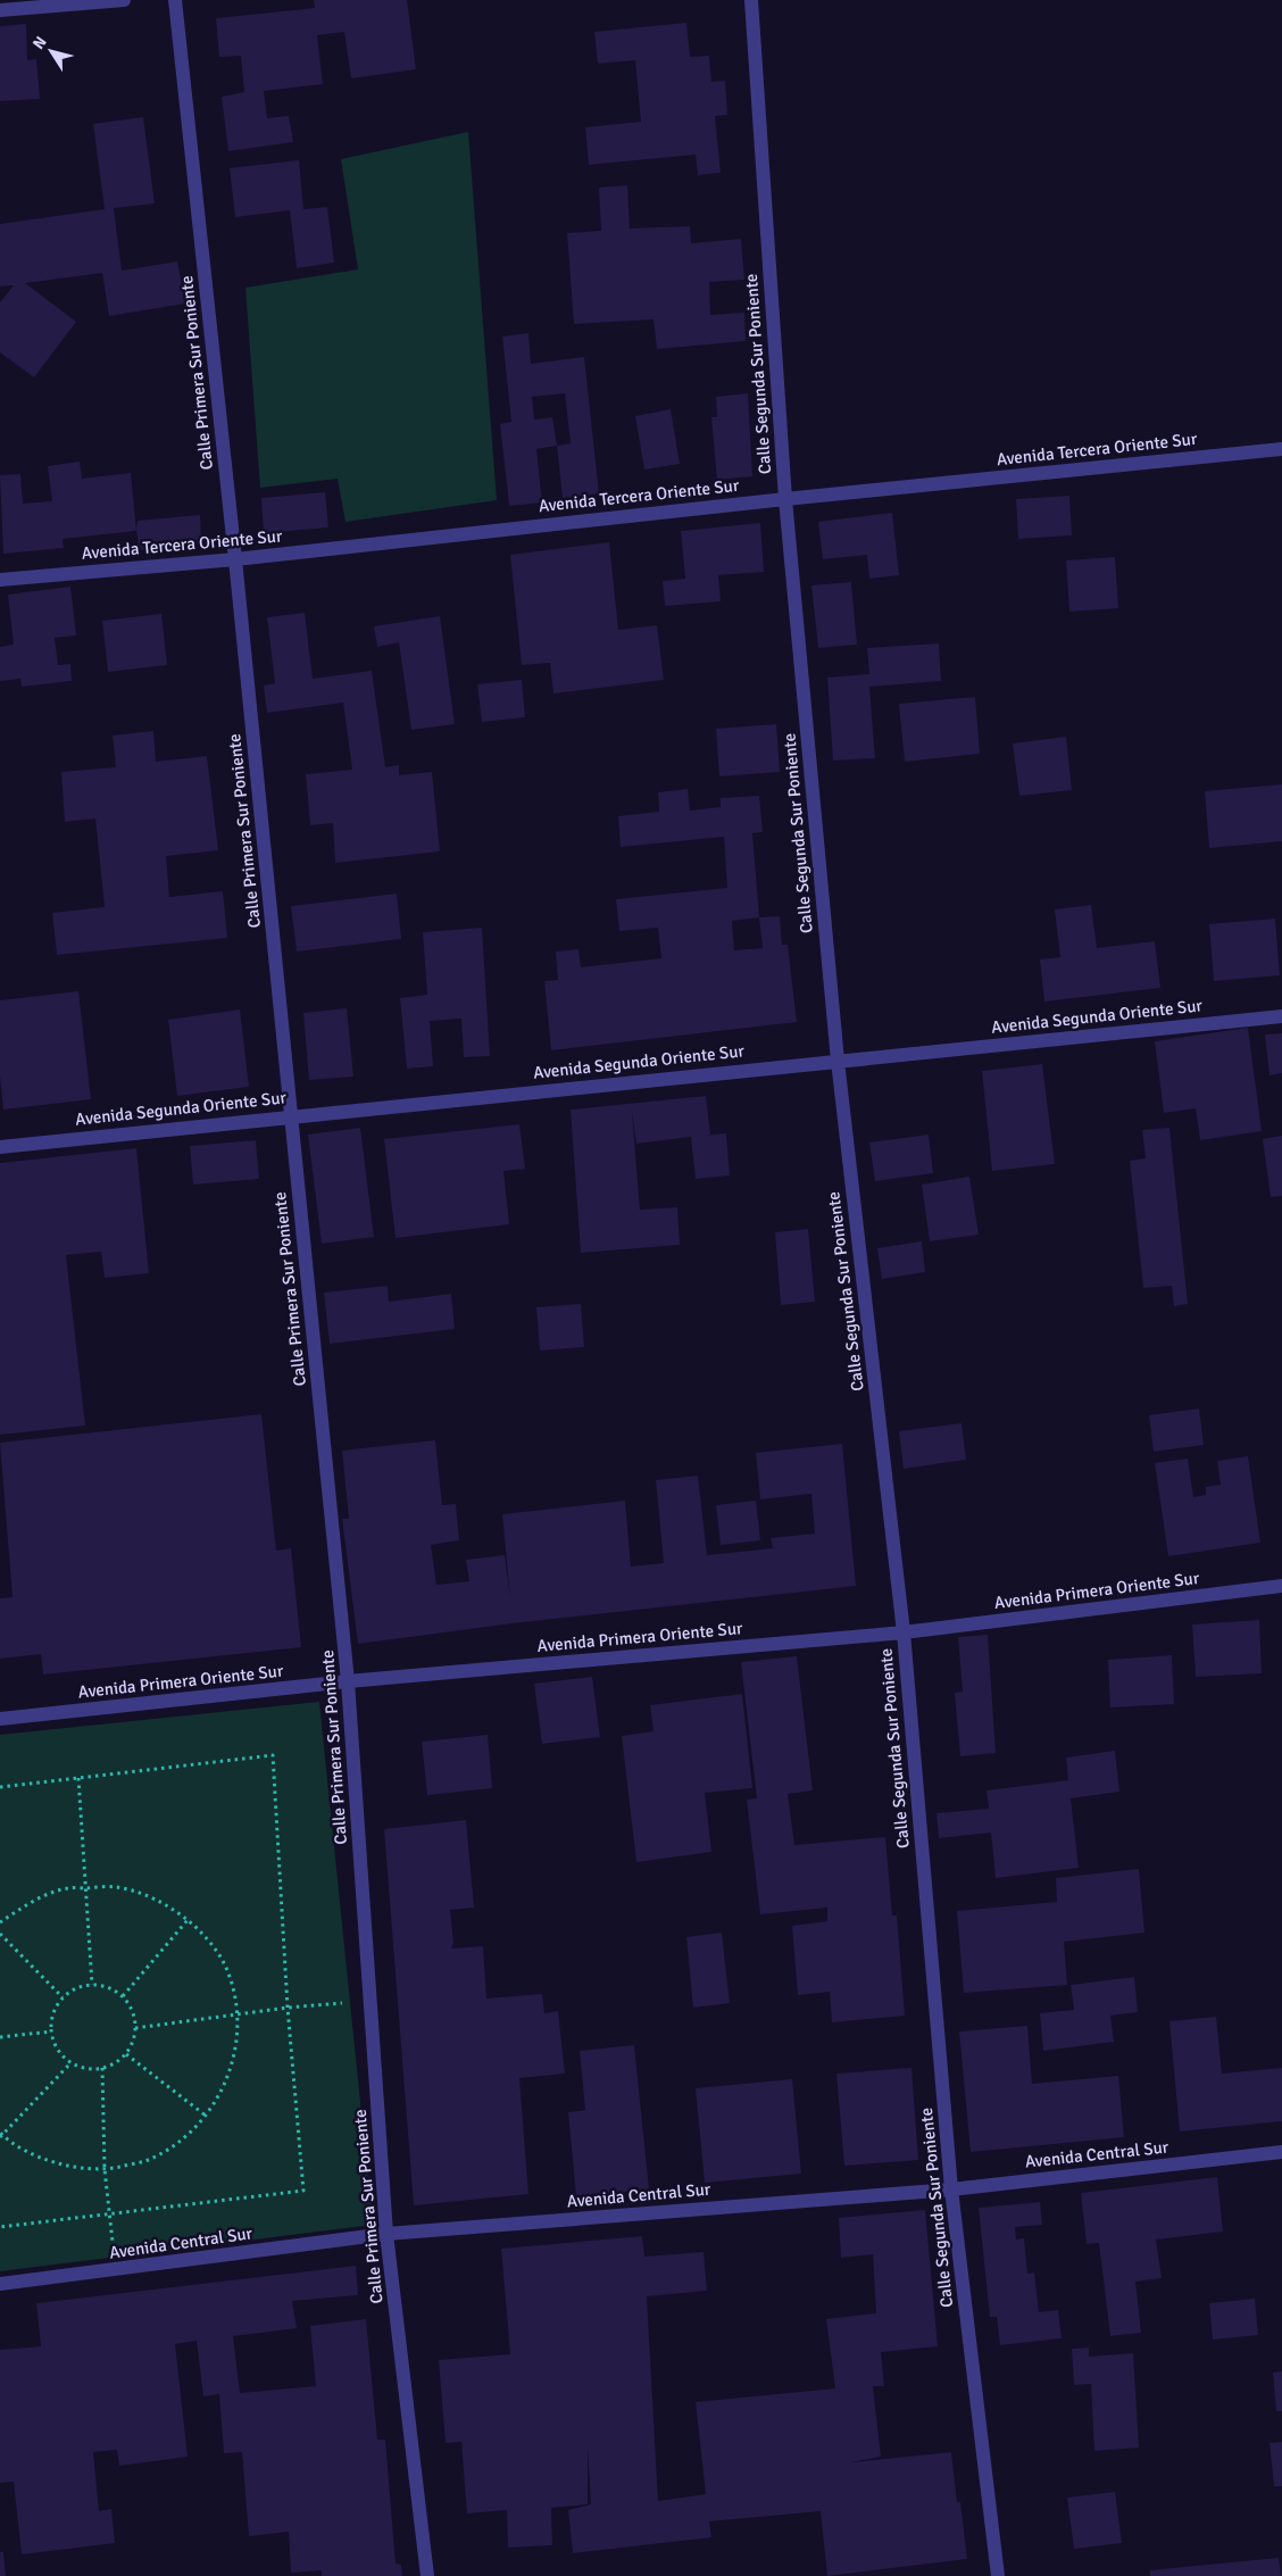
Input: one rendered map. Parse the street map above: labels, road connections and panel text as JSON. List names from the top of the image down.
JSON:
{
  "streets": {
    "street": [
      "Calle Primera Sur Poniente",
      "Calle Segunda Sur Poniente",
      "Avenida Tercera Oriente Sur",
      "Avenida Segunda Oriente Sur",
      "Avenida Primera Oriente Sur",
      "Avenida Central Sur"
    ]
  },
  "crossings": [
    ["Calle Primera Sur Poniente", "Avenida Tercera Oriente Sur"],
    ["Calle Primera Sur Poniente", "Avenida Segunda Oriente Sur"],
    ["Calle Primera Sur Poniente", "Avenida Primera Oriente Sur"],
    ["Calle Primera Sur Poniente", "Avenida Central Sur"],
    ["Calle Segunda Sur Poniente", "Avenida Tercera Oriente Sur"],
    ["Calle Segunda Sur Poniente", "Avenida Segunda Oriente Sur"],
    ["Calle Segunda Sur Poniente", "Avenida Primera Oriente Sur"],
    ["Calle Segunda Sur Poniente", "Avenida Central Sur"]
  ],
  "north": "top left"
}
